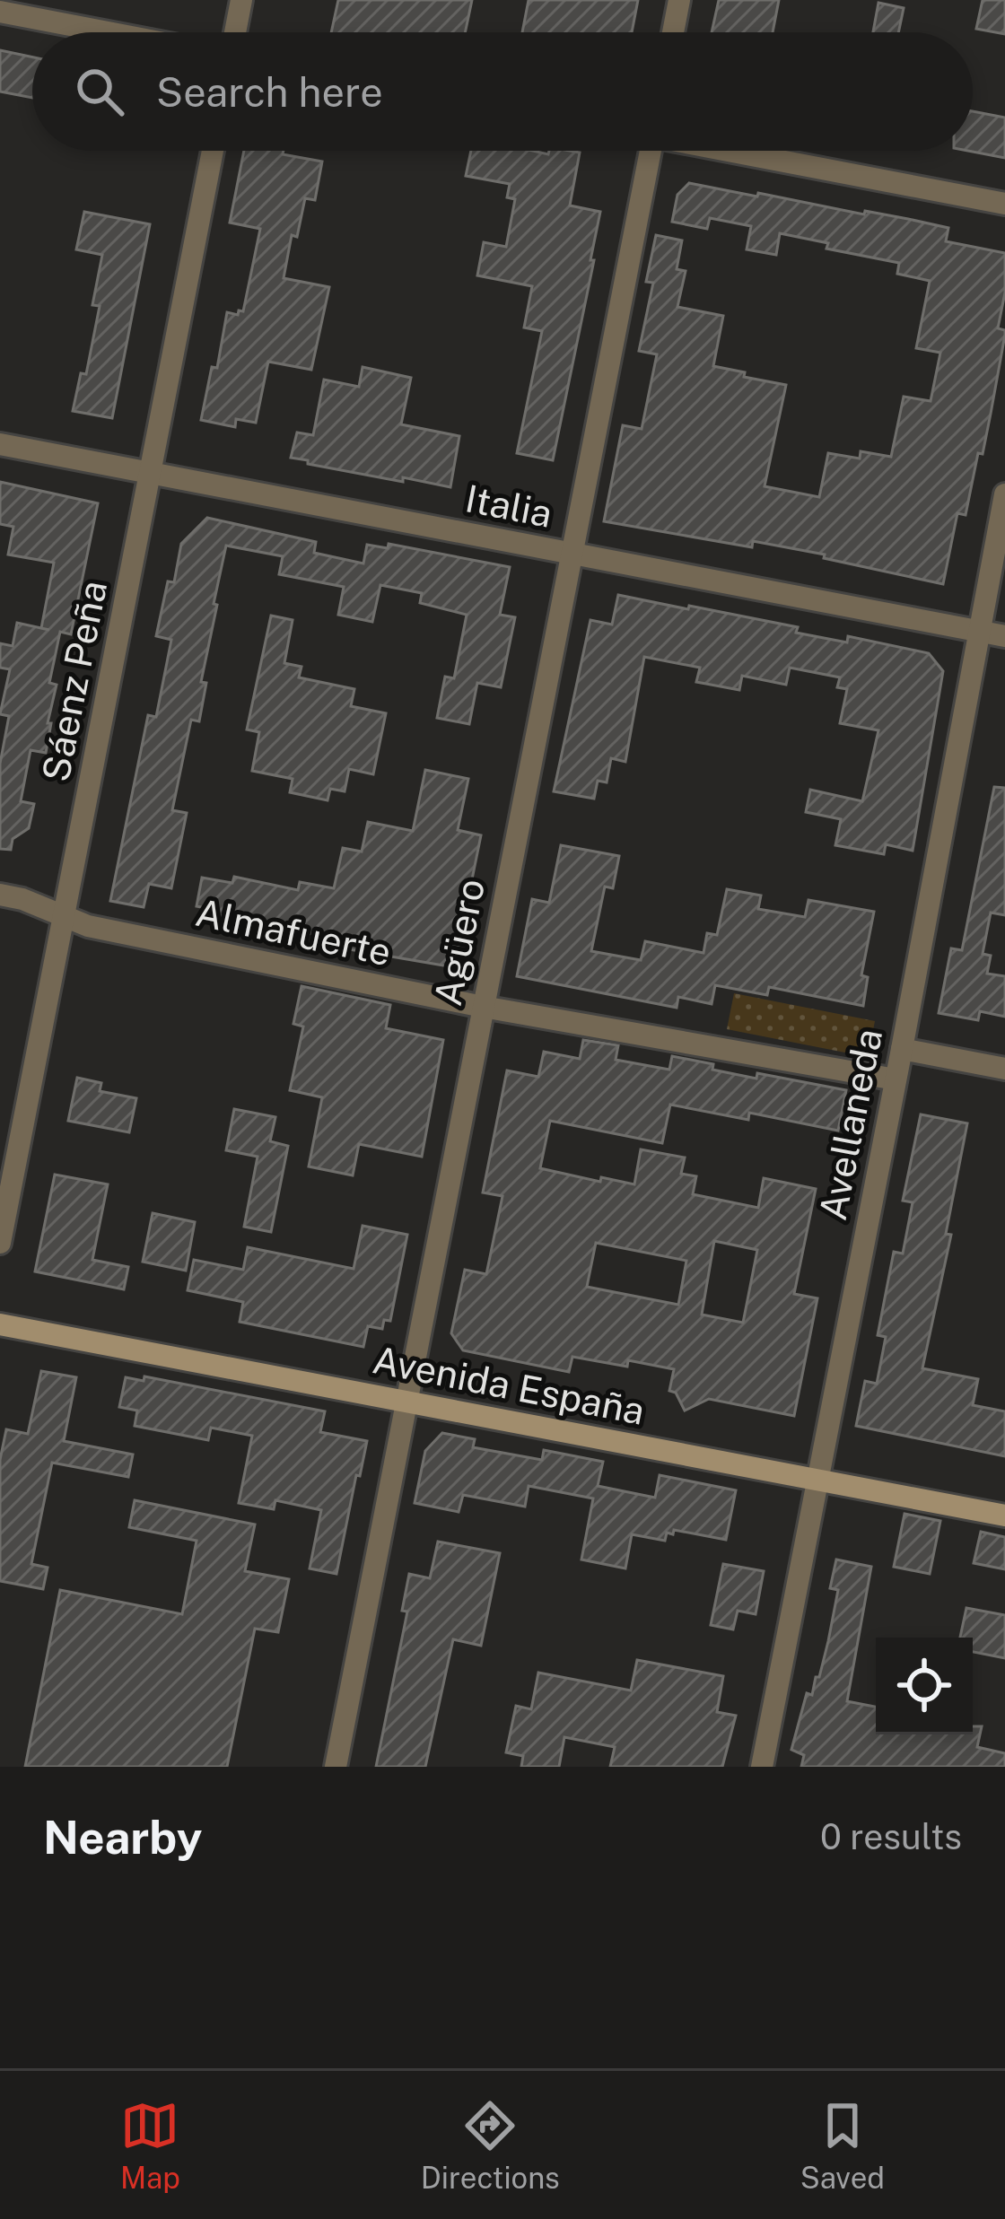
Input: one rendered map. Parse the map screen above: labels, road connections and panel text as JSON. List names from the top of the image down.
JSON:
{
  "streets": {
    "main road": ["Avenida España"],
    "street": [
      "Italia",
      "Sáenz Peña",
      "Almafuerte",
      "Agüero",
      "Avellaneda"
    ]
  },
  "crossings": [
    ["Italia", "Sáenz Peña"],
    ["Italia", "Agüero"],
    ["Italia", "Avellaneda"],
    ["Sáenz Peña", "Almafuerte"],
    ["Almafuerte", "Agüero"],
    ["Almafuerte", "Avellaneda"],
    ["Agüero", "Avenida España"],
    ["Avellaneda", "Avenida España"]
  ],
  "page": {
    "search": "Search here",
    "heading": ["Nearby", "0 results"],
    "nav": ["Map", "Directions", "Saved"]
  }
}
